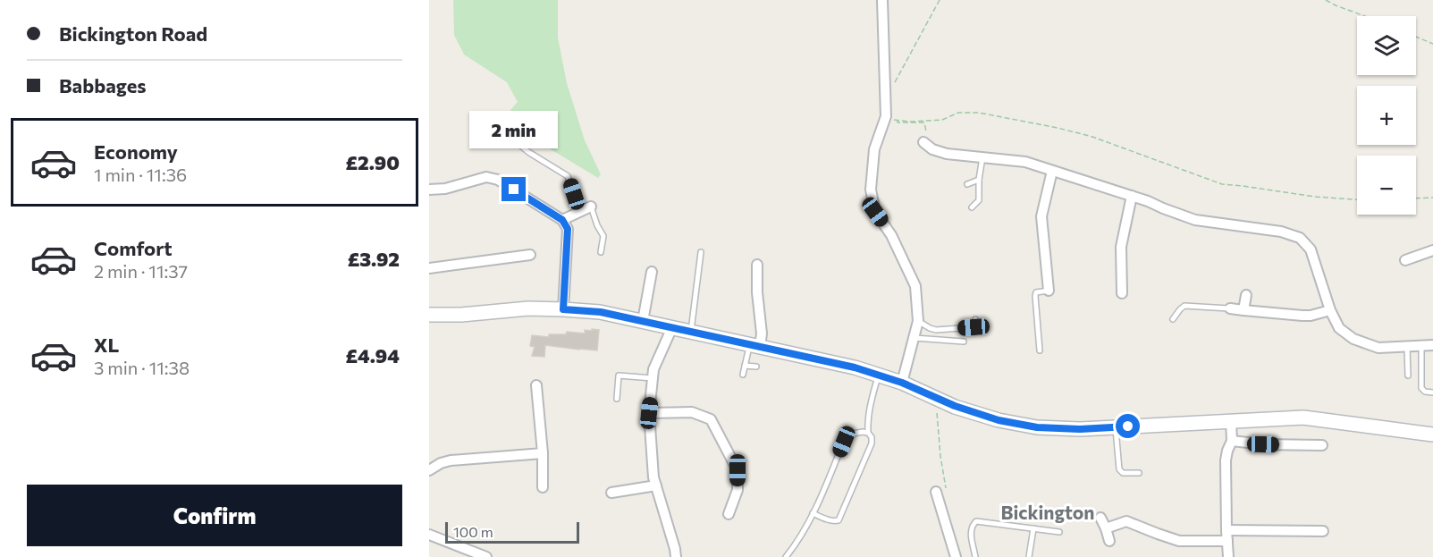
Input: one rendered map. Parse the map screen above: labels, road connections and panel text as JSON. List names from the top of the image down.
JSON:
{
  "districts": ["Bickington"],
  "scale_bar": "100 m",
  "page": {
    "banner": ["Bickington Road", "Babbages"],
    "map_buttons": ["+", "−"],
    "bubble": "2 min",
    "list": [
      {
        "name": "Economy",
        "note": "1 min · 11:36",
        "value": "£2.90"
      },
      {
        "name": "Comfort",
        "note": "2 min · 11:37",
        "value": "£3.92"
      },
      {
        "name": "XL",
        "note": "3 min · 11:38",
        "value": "£4.94"
      }
    ],
    "buttons": "Confirm",
    "scale": "100 m"
  }
}
